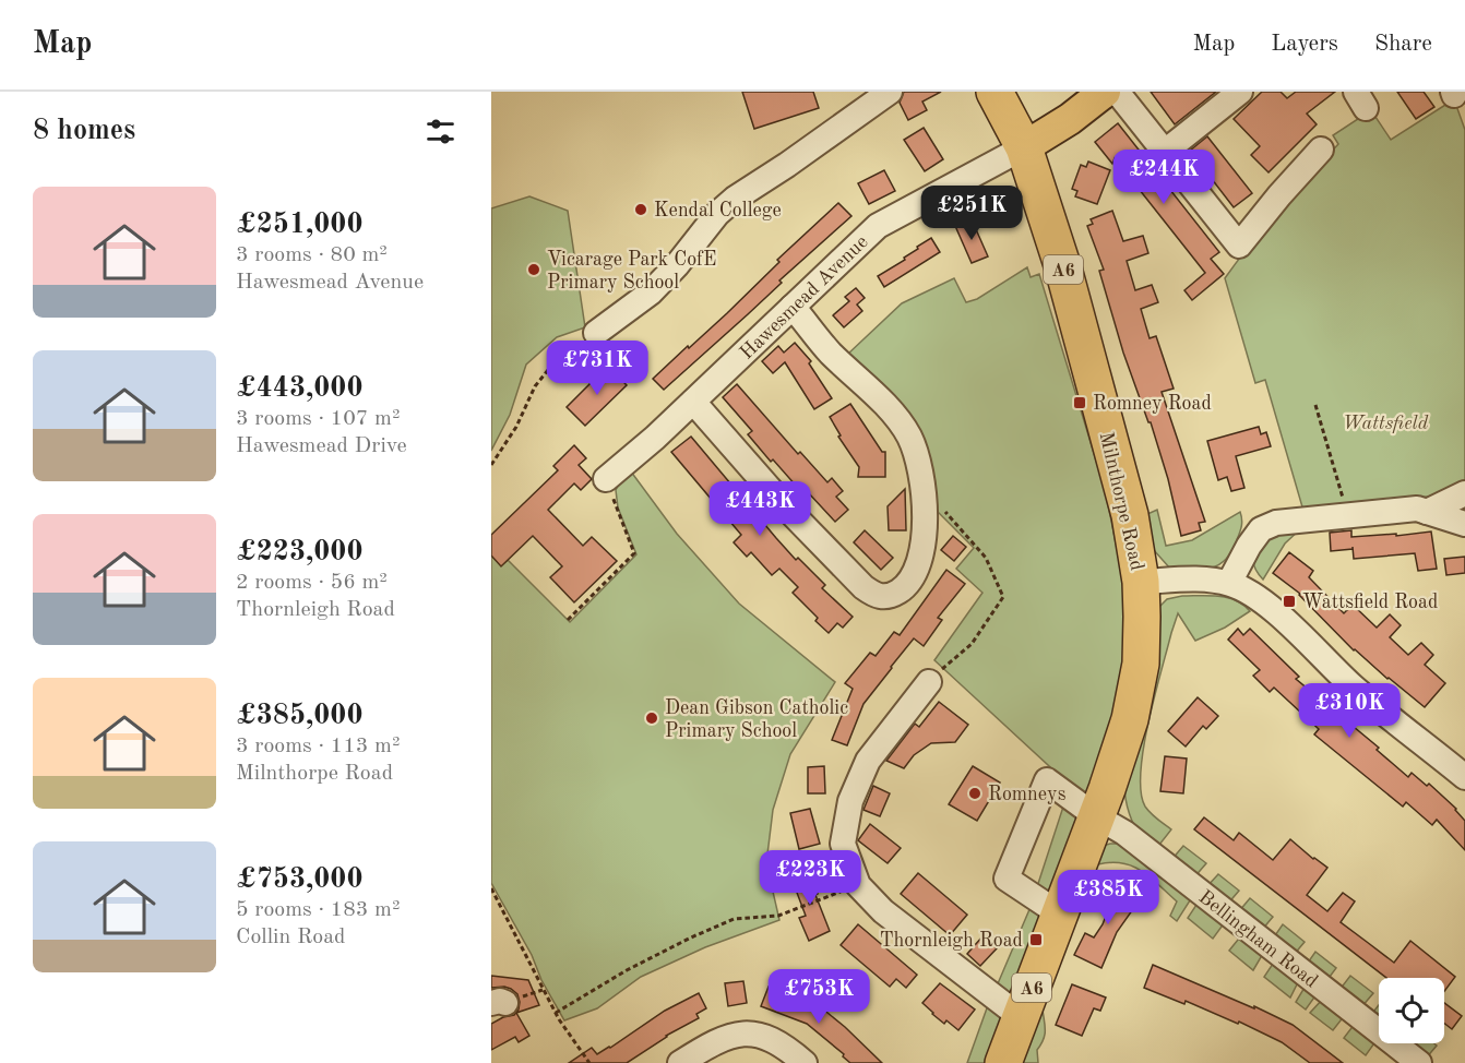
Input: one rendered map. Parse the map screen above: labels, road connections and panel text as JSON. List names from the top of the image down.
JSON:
{
  "streets": {
    "highway": ["A6", "Milnthorpe Road"],
    "street": ["Hawesmead Avenue", "Bellingham Road"]
  },
  "crossings": [
    ["Hawesmead Avenue", "Milnthorpe Road"],
    ["Milnthorpe Road", "Bellingham Road"]
  ],
  "parks": ["Wattsfield"],
  "places": {
    "other": [
      "Kendal College",
      "Vicarage Park CofE Primary School",
      "Dean Gibson Catholic Primary School",
      "Romneys"
    ],
    "transit": ["Romney Road", "Wattsfield Road", "Thornleigh Road"]
  },
  "page": {
    "header": "Map",
    "nav": ["Map", "Layers", "Share"],
    "heading": "8 homes",
    "price": [
      "£244K",
      "£251K",
      "£731K",
      "£443K",
      "£310K",
      "£223K",
      "£385K",
      "£753K"
    ],
    "list": [
      {
        "name": "£251,000",
        "note": "3 rooms · 80 m² · Hawesmead Avenue"
      },
      {
        "name": "£443,000",
        "note": "3 rooms · 107 m² · Hawesmead Drive"
      },
      {
        "name": "£223,000",
        "note": "2 rooms · 56 m² · Thornleigh Road"
      },
      {
        "name": "£385,000",
        "note": "3 rooms · 113 m² · Milnthorpe Road"
      },
      {
        "name": "£753,000",
        "note": "5 rooms · 183 m² · Collin Road"
      }
    ]
  }
}
